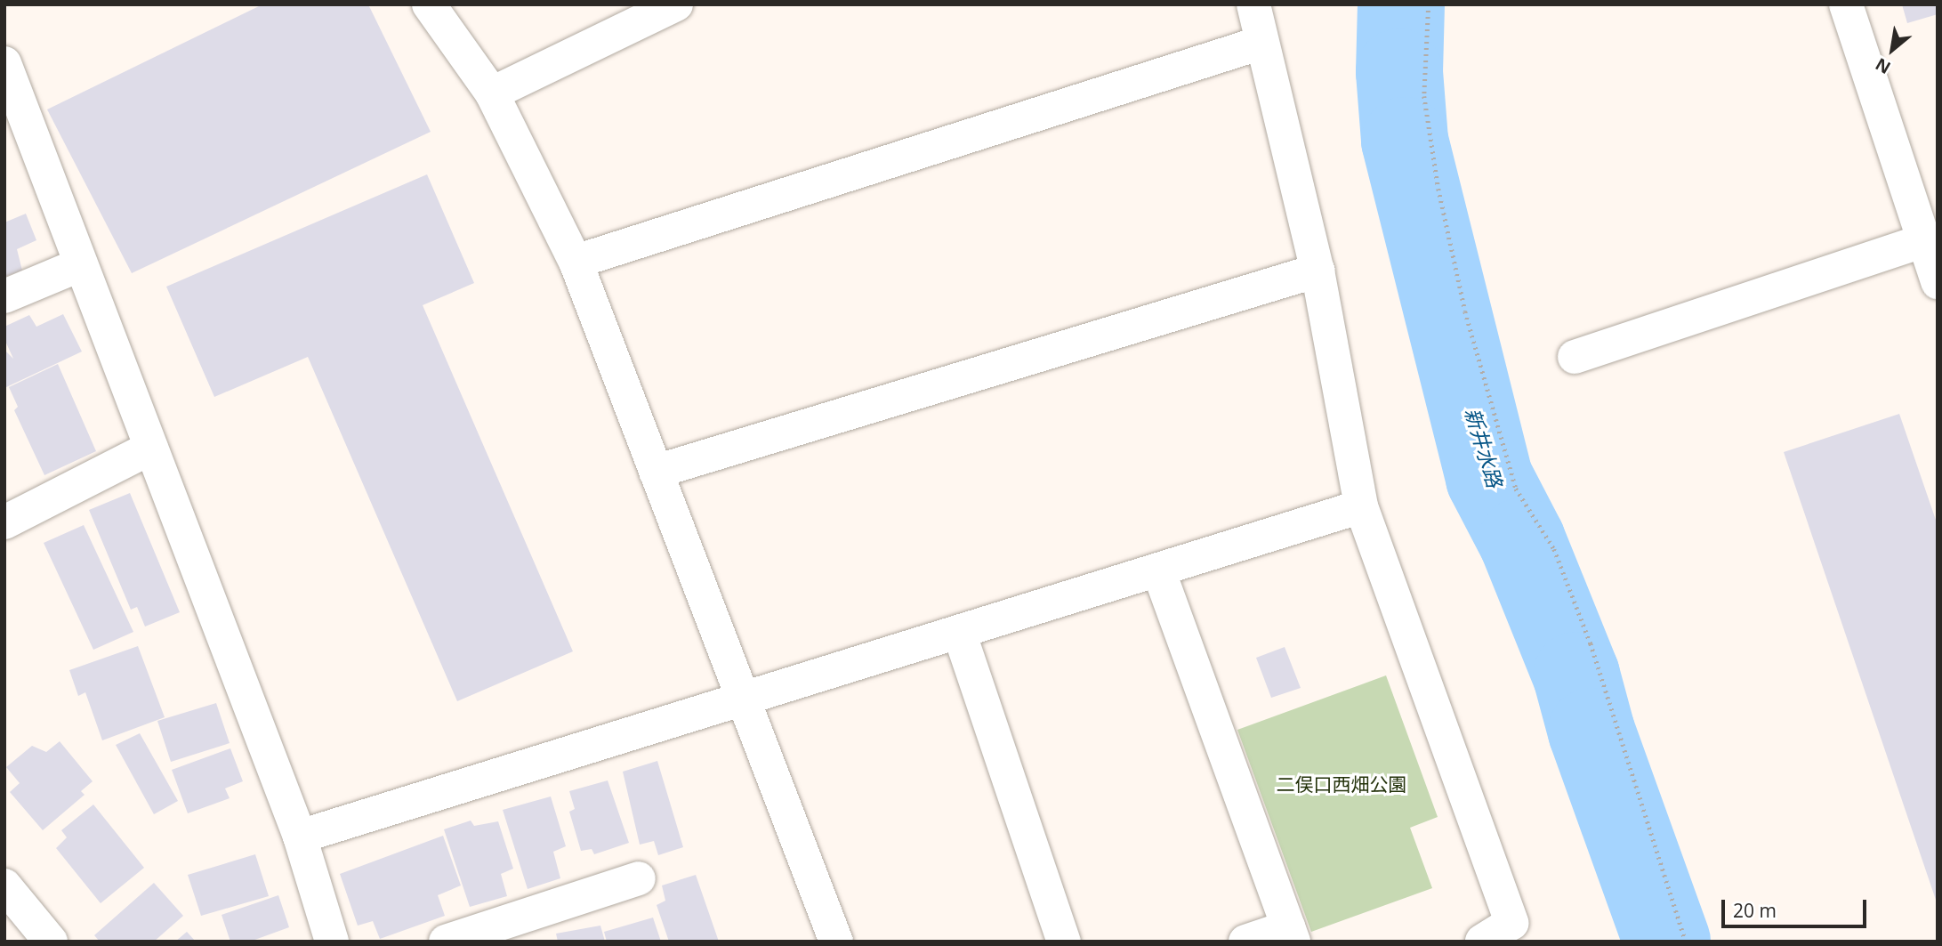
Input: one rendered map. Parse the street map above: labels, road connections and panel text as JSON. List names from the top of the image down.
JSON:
{
  "water": ["新井水路"],
  "parks": ["二俣口西畑公園"],
  "scale_bar": "20 m",
  "north": "bottom left"
}
